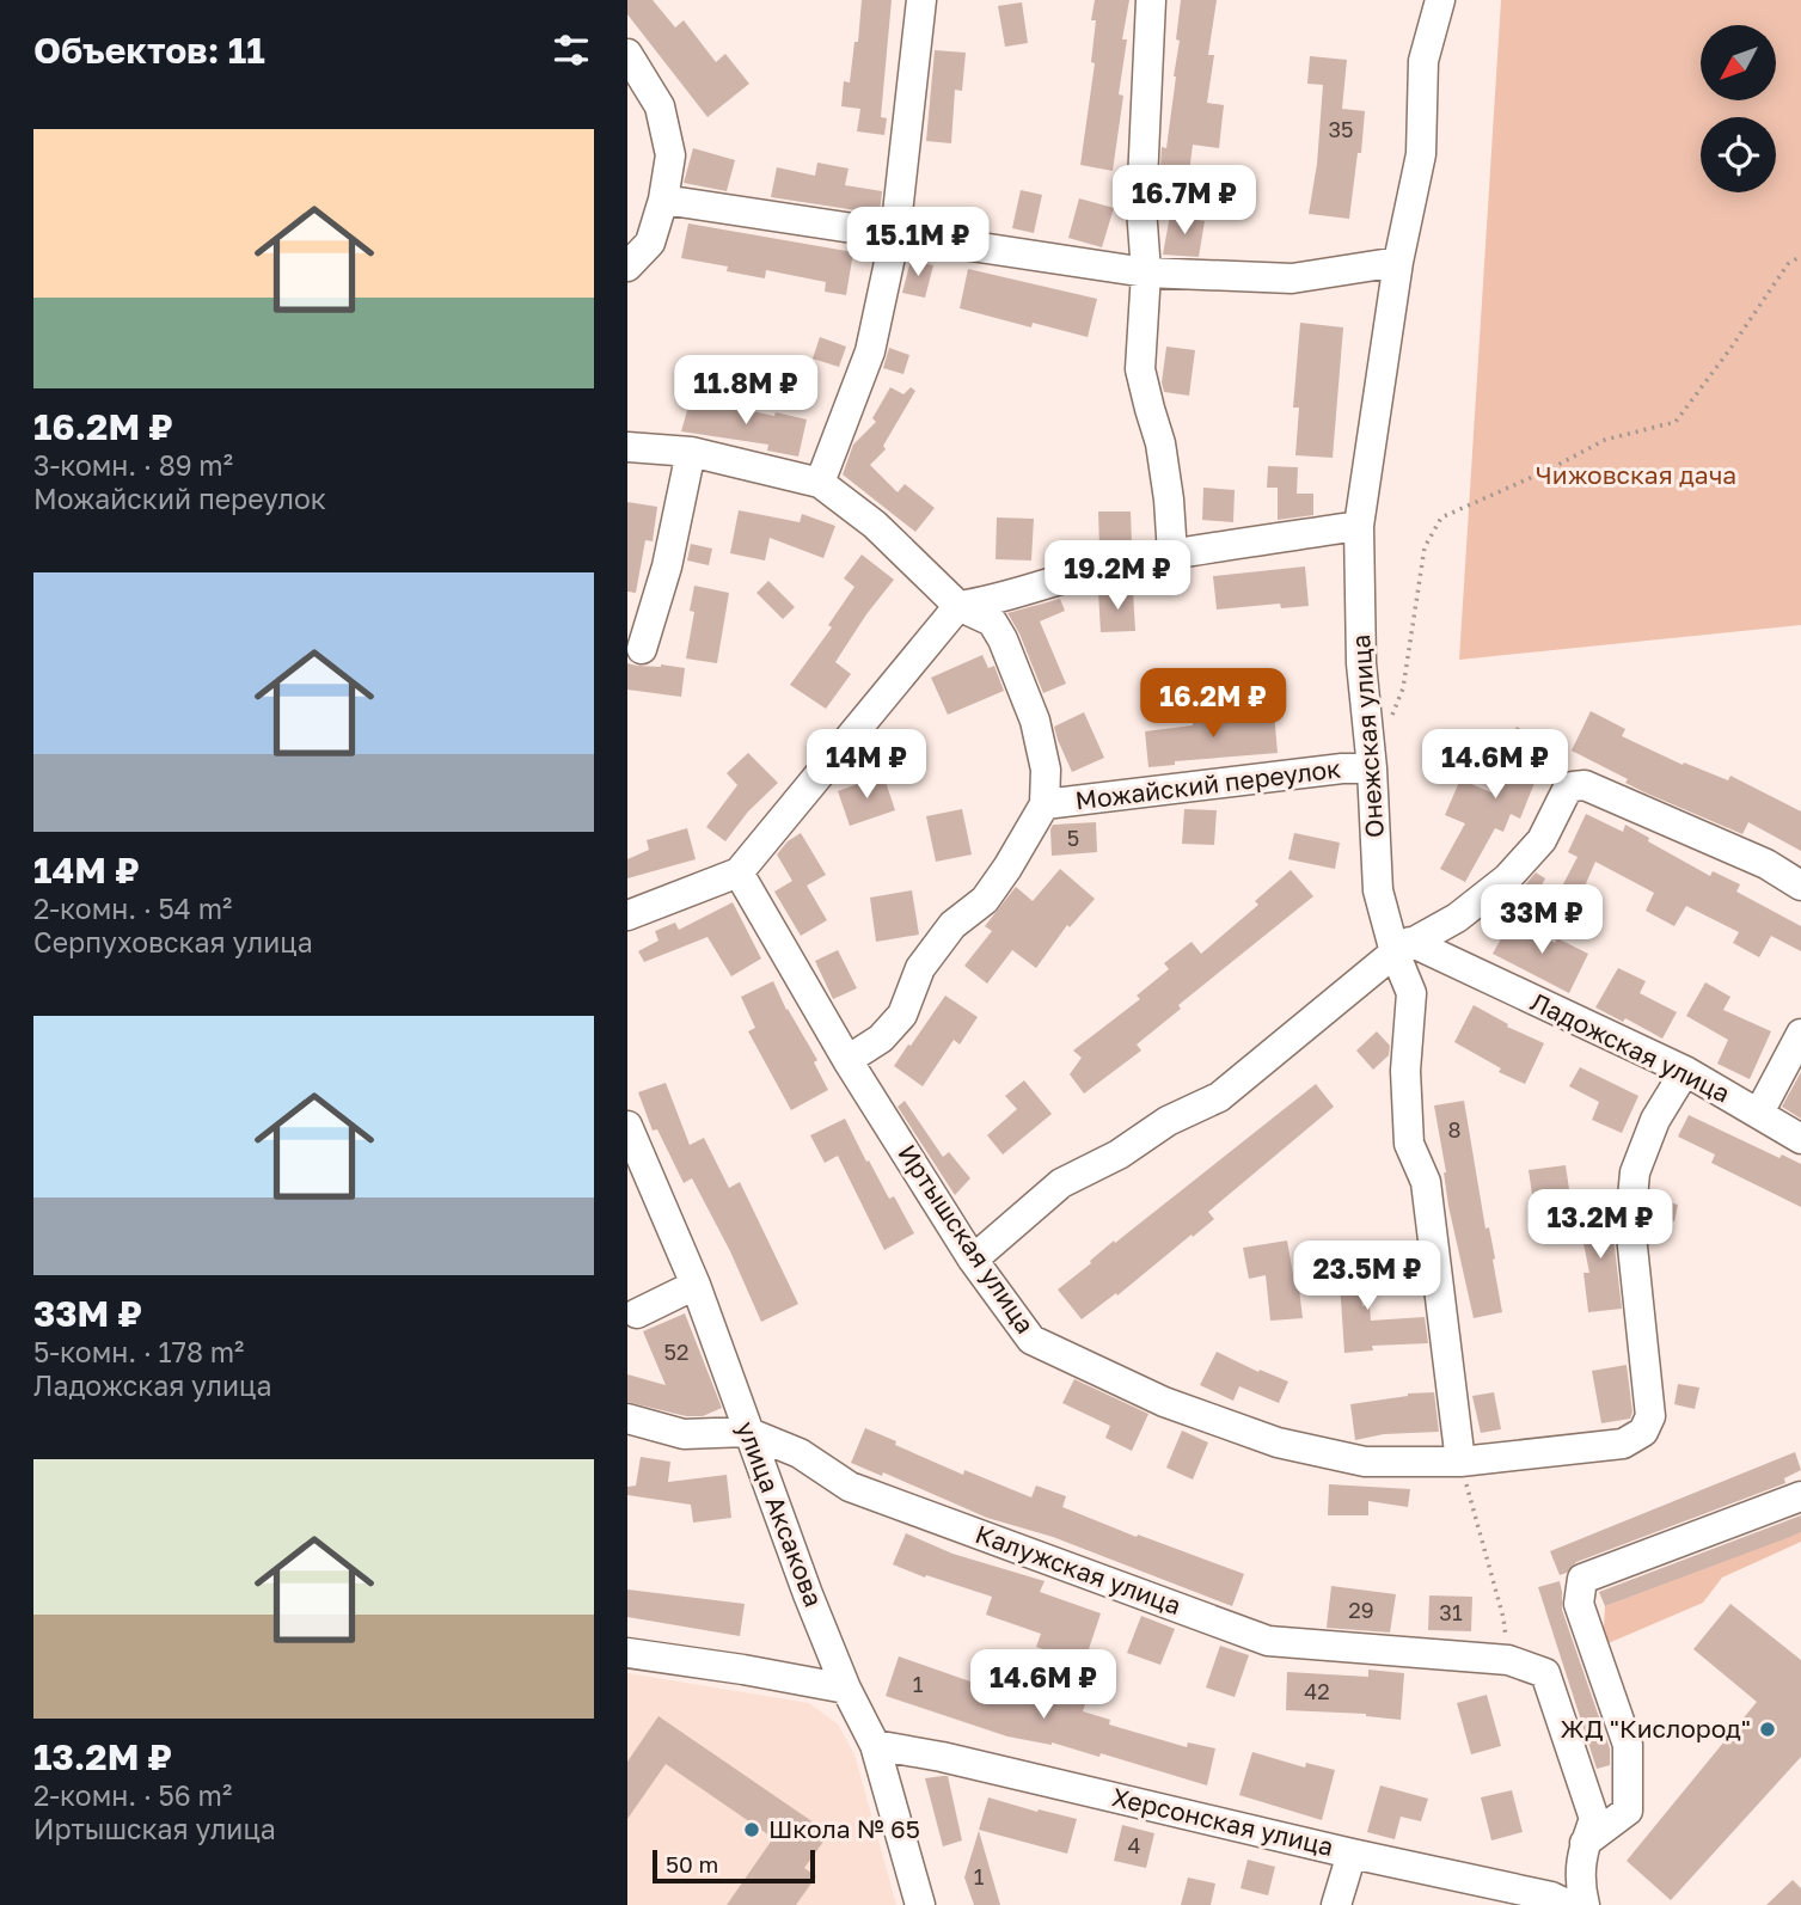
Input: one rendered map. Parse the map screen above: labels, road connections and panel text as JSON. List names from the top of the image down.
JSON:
{
  "streets": {
    "street": [
      "Онежская улица",
      "Можайский переулок",
      "Ладожская улица",
      "Иртышская улица",
      "улица Аксакова",
      "Калужская улица",
      "Херсонская улица"
    ]
  },
  "crossings": [
    ["Онежская улица", "Можайский переулок"],
    ["Онежская улица", "Ладожская улица"],
    ["Онежская улица", "Иртышская улица"],
    ["Можайский переулок", "Иртышская улица"],
    ["Ладожская улица", "Иртышская улица"],
    ["улица Аксакова", "Калужская улица"],
    ["улица Аксакова", "Херсонская улица"]
  ],
  "parks": ["Чижовская дача"],
  "places": ["ЖД \"Кислород\"", "Школа № 65"],
  "house_numbers": [
    "35",
    "5",
    "8",
    "52",
    "29",
    "31",
    "1",
    "42",
    "4",
    "1"
  ],
  "scale_bar": "50 m",
  "north": "bottom left",
  "page": {
    "heading": "Объектов: 11",
    "list": [
      {
        "name": "16.2M ₽",
        "note": "3-комн. · 89 m² · Можайский переулок"
      },
      {
        "name": "14M ₽",
        "note": "2-комн. · 54 m² · Серпуховская улица"
      },
      {
        "name": "33M ₽",
        "note": "5-комн. · 178 m² · Ладожская улица"
      },
      {
        "name": "13.2M ₽",
        "note": "2-комн. · 56 m² · Иртышская улица"
      }
    ],
    "price": [
      "16.7M ₽",
      "15.1M ₽",
      "11.8M ₽",
      "19.2M ₽",
      "16.2M ₽",
      "14M ₽",
      "14.6M ₽",
      "33M ₽",
      "13.2M ₽",
      "23.5M ₽",
      "14.6M ₽"
    ],
    "scale": "50 m"
  }
}
